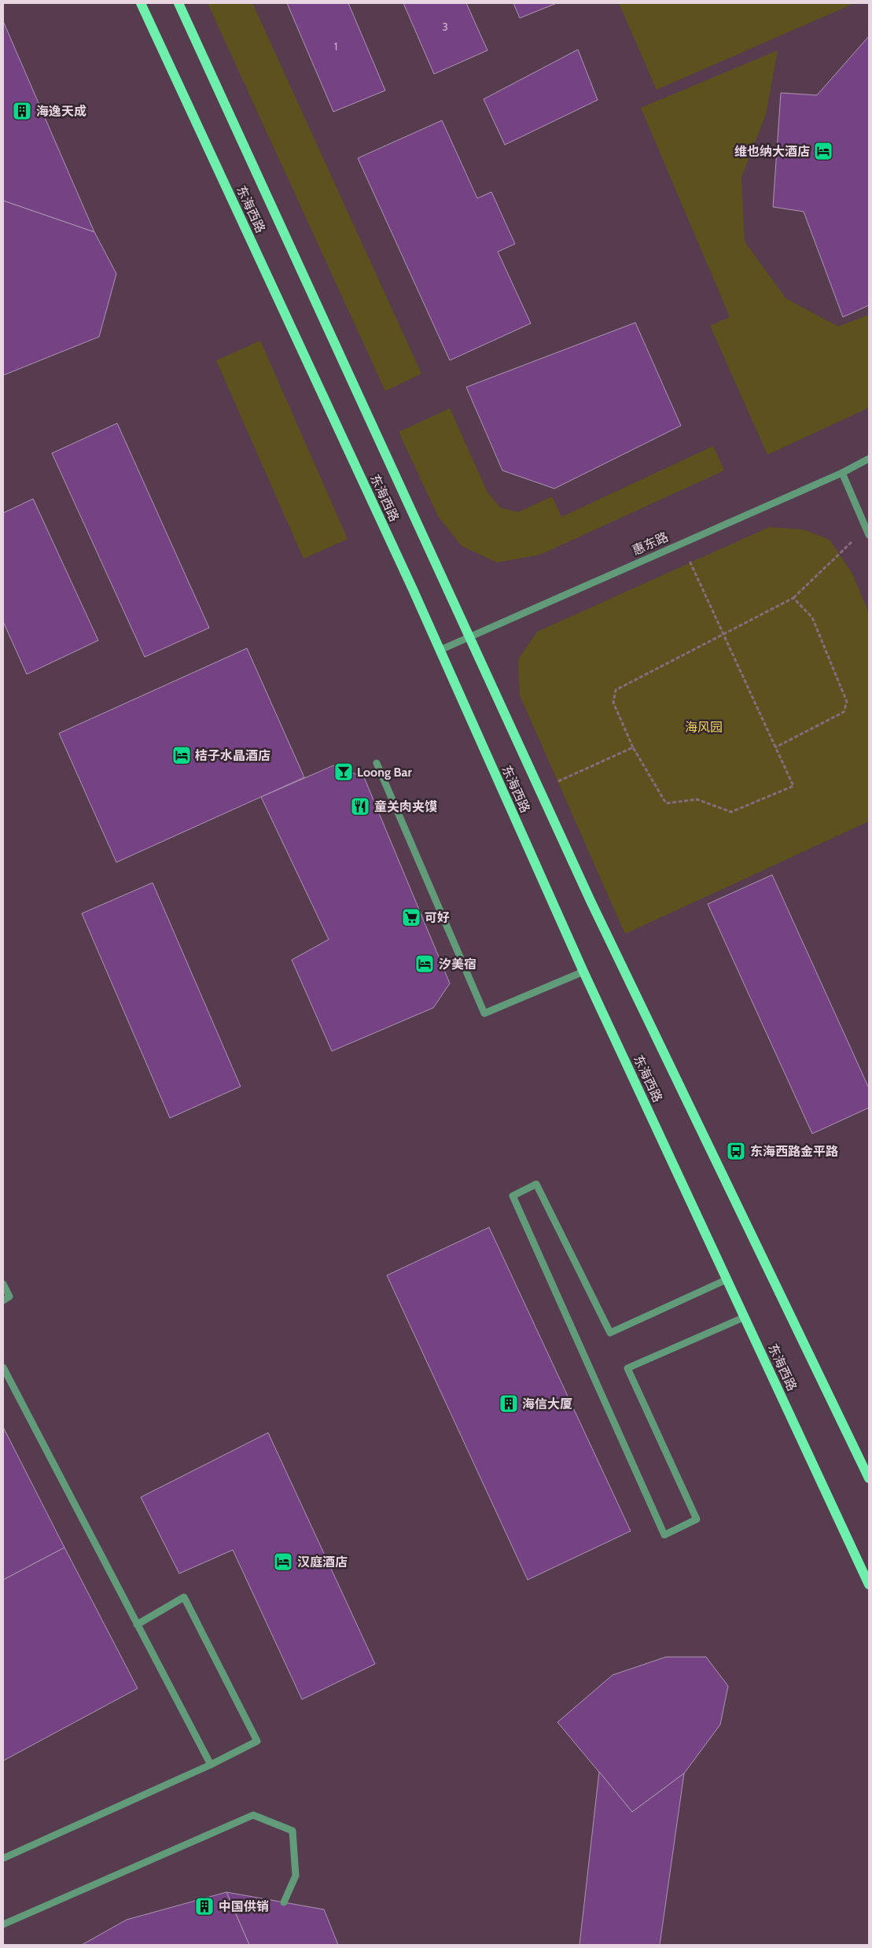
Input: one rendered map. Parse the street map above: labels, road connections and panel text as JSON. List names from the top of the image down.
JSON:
{
  "streets": {
    "main road": ["东海西路"],
    "street": ["惠东路"]
  },
  "crossings": [
    ["东海西路", "惠东路"]
  ],
  "parks": ["海风园"],
  "places": {
    "building": ["海逸天成", "海信大厦", "中国供销"],
    "hotel": [
      "维也纳大酒店",
      "桔子水晶酒店",
      "汐美宿",
      "汉庭酒店"
    ],
    "bar": ["Loong Bar"],
    "restaurant": ["童关肉夹馍"],
    "supermarket": ["可好"],
    "bus stop": ["东海西路金平路"]
  },
  "house_numbers": ["3", "1"]
}
